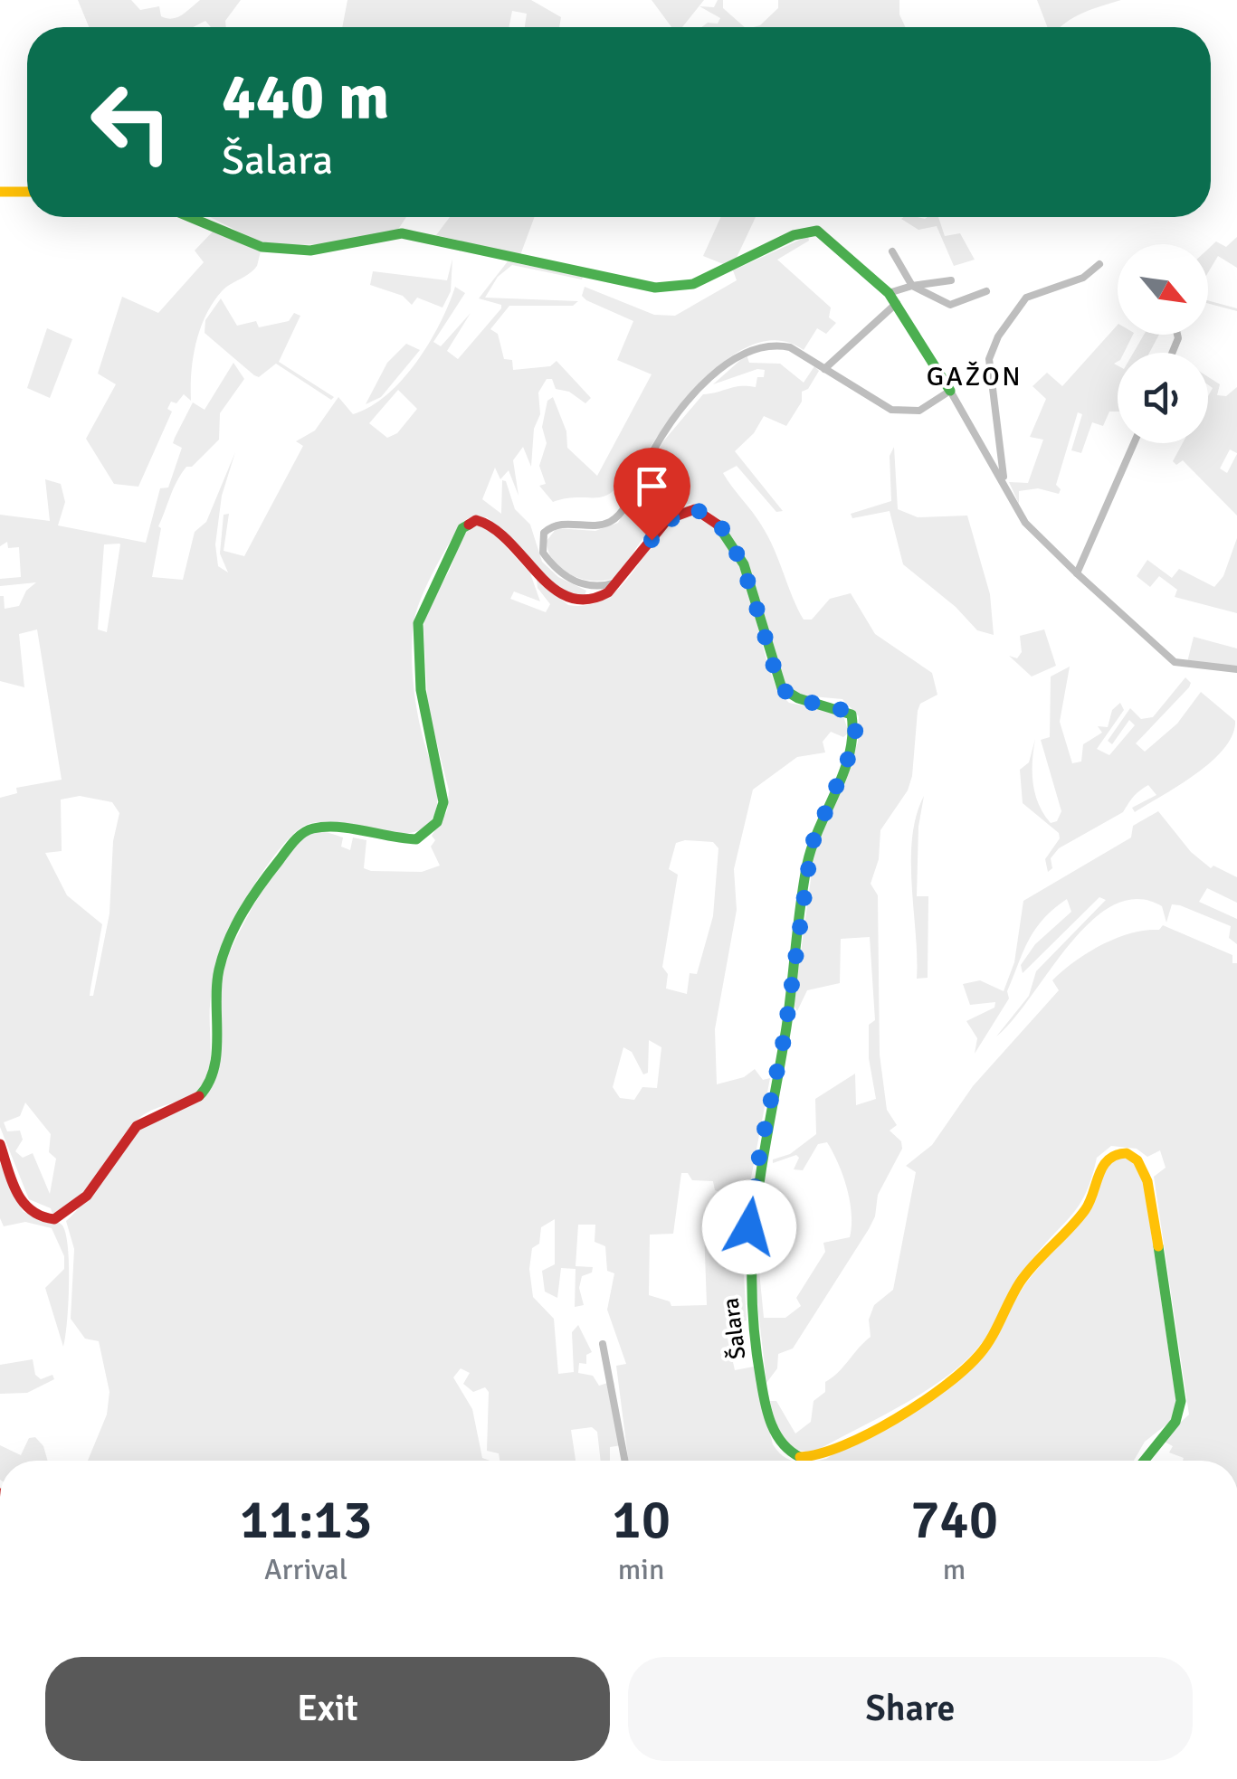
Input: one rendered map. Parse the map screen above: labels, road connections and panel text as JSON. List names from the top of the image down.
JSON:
{
  "streets": {
    "street": ["Šalara"]
  },
  "districts": ["GAŽON"],
  "north": "bottom right",
  "page": {
    "turn": ["440 m", "Šalara"],
    "eta": [
      "11:13",
      "Arrival",
      "10",
      "min",
      "740",
      "m"
    ],
    "buttons": ["Exit", "Share"]
  }
}
